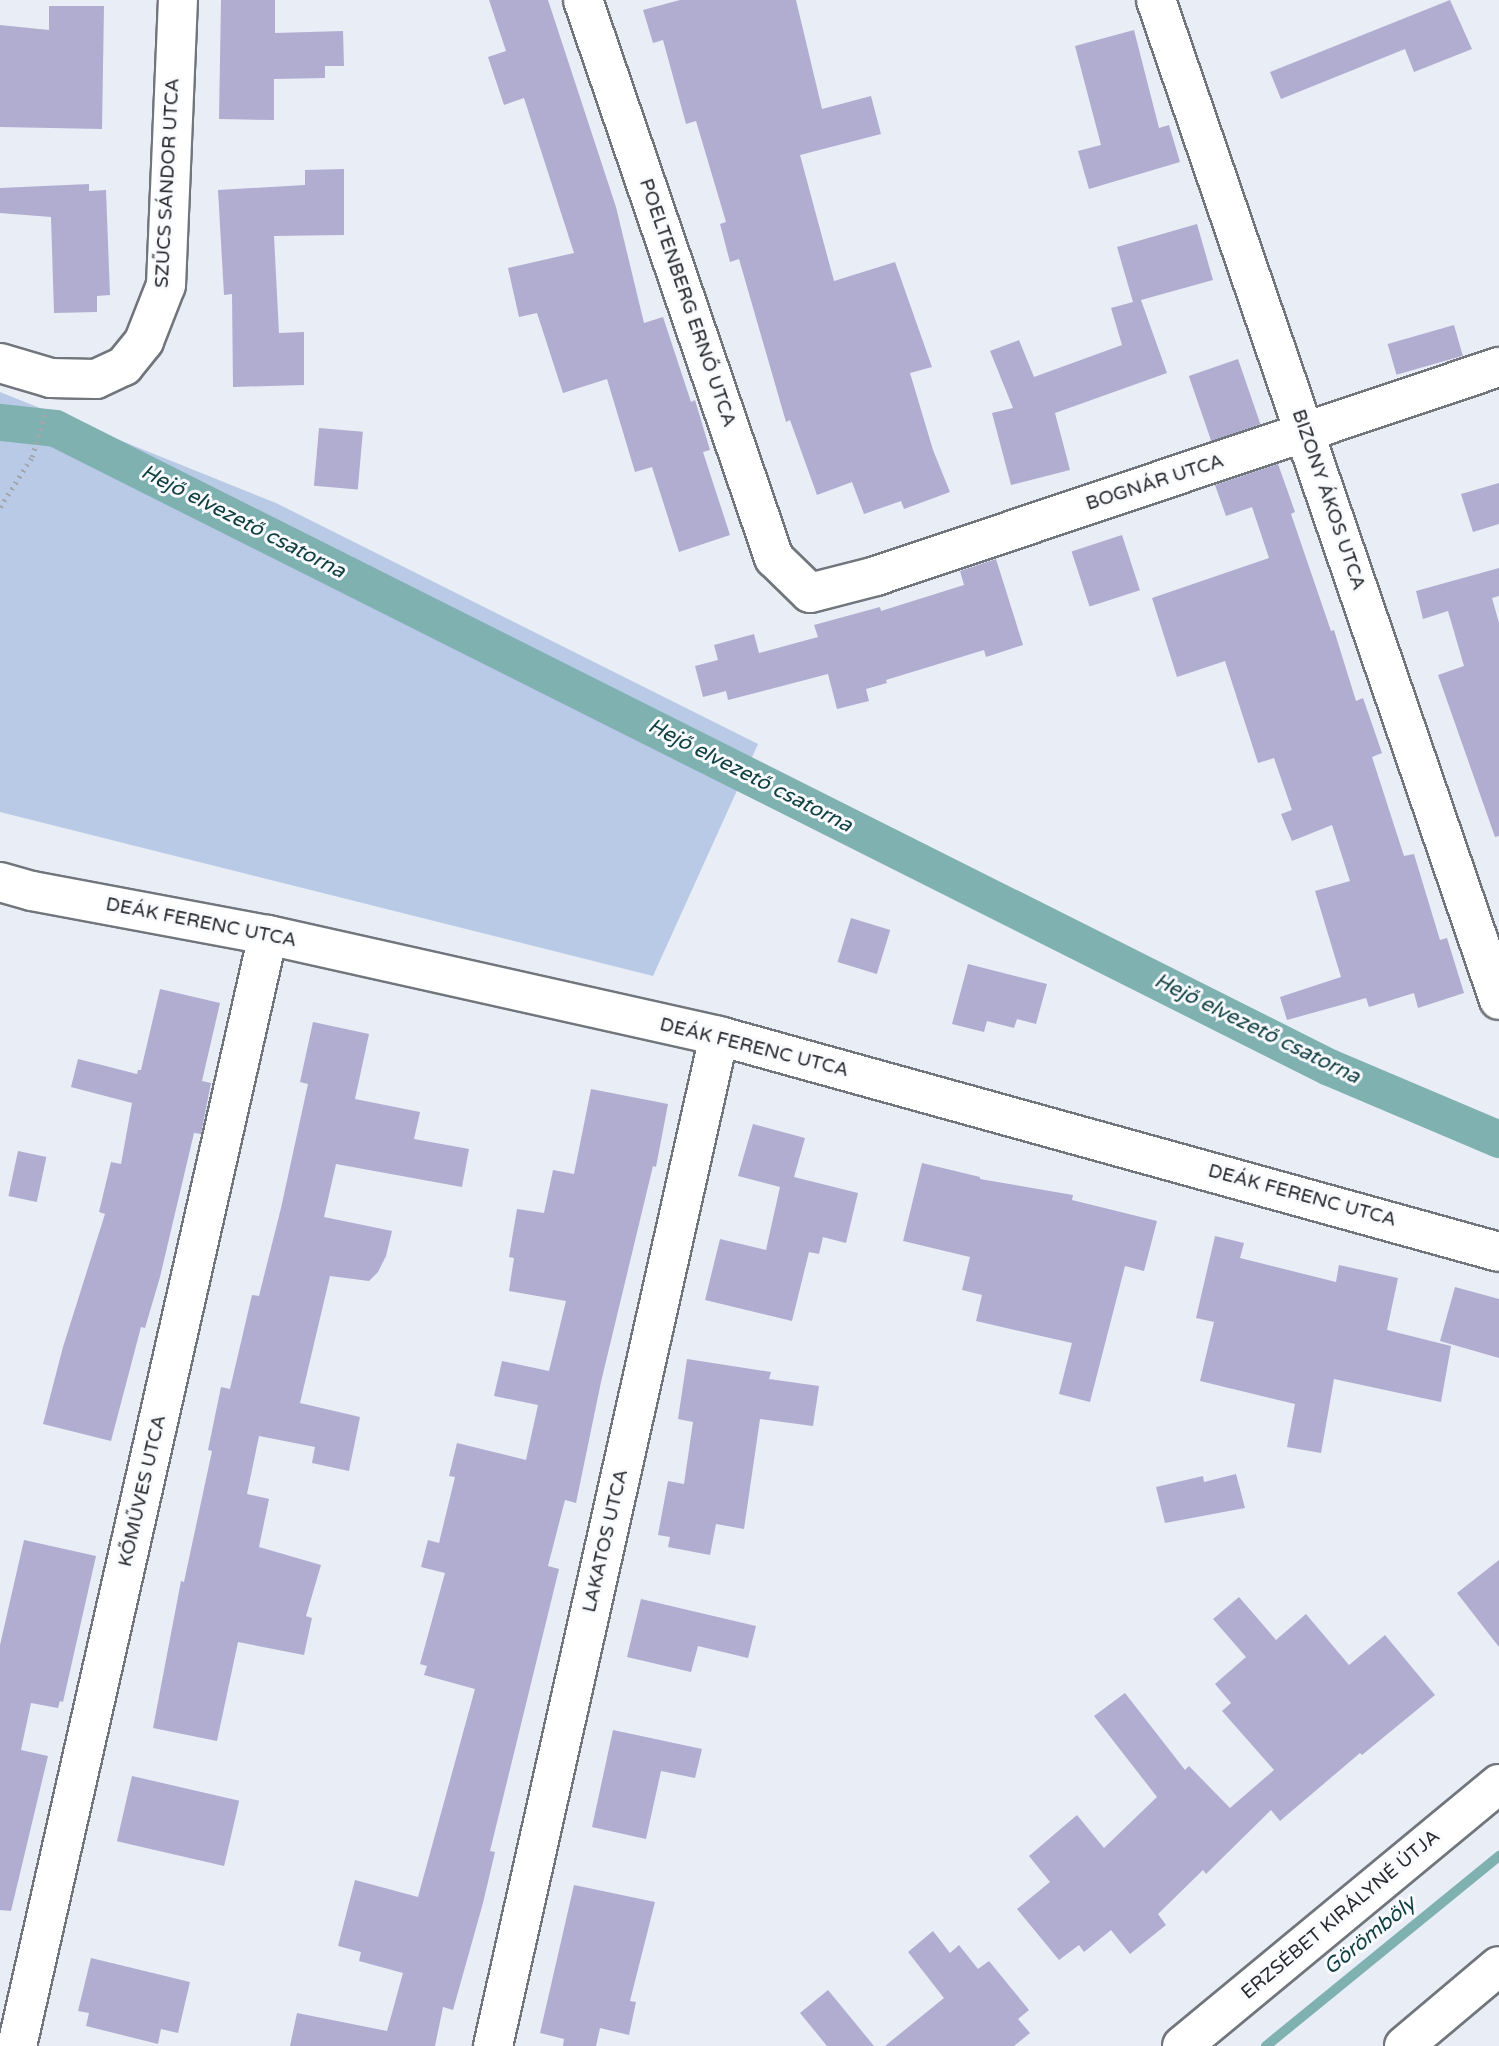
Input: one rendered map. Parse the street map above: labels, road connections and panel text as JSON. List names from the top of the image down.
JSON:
{
  "streets": {
    "street": [
      "SZŰCS SÁNDOR UTCA",
      "POELTENBERG ERNŐ UTCA",
      "BOGNÁR UTCA",
      "BIZONY ÁKOS UTCA",
      "DEÁK FERENC UTCA",
      "KŐMŰVES UTCA",
      "LAKATOS UTCA",
      "ERZSÉBET KIRÁLYNÉ ÚTJA"
    ]
  },
  "crossings": [
    ["POELTENBERG ERNŐ UTCA", "BOGNÁR UTCA"],
    ["BOGNÁR UTCA", "BIZONY ÁKOS UTCA"],
    ["DEÁK FERENC UTCA", "KŐMŰVES UTCA"],
    ["DEÁK FERENC UTCA", "LAKATOS UTCA"]
  ],
  "water": ["Hejő elvezető csatorna", "Görömböly"]
}
